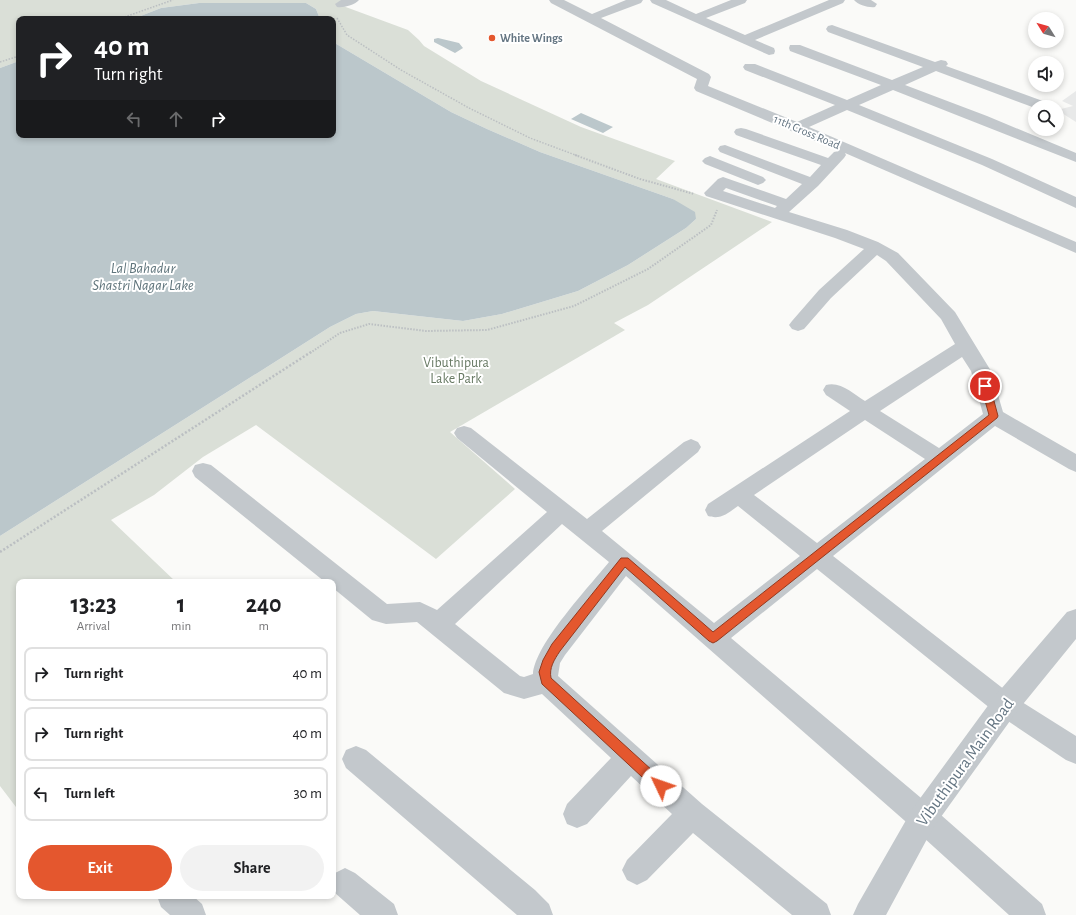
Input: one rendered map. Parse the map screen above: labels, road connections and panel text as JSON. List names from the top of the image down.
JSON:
{
  "streets": {
    "street": ["11th Cross Road", "Vibuthipura Main Road"]
  },
  "water": ["Lal Bahadur Shastri Nagar Lake"],
  "parks": ["Vibuthipura Lake Park"],
  "places": ["White Wings"],
  "north": "top left",
  "page": {
    "turn": ["40 m", "Turn right"],
    "eta": [
      "13:23",
      "Arrival",
      "1",
      "min",
      "240",
      "m"
    ],
    "list": [
      {
        "name": "Turn right",
        "value": "40 m"
      },
      {
        "name": "Turn right",
        "value": "40 m"
      },
      {
        "name": "Turn left",
        "value": "30 m"
      }
    ],
    "buttons": ["Exit", "Share"]
  }
}
